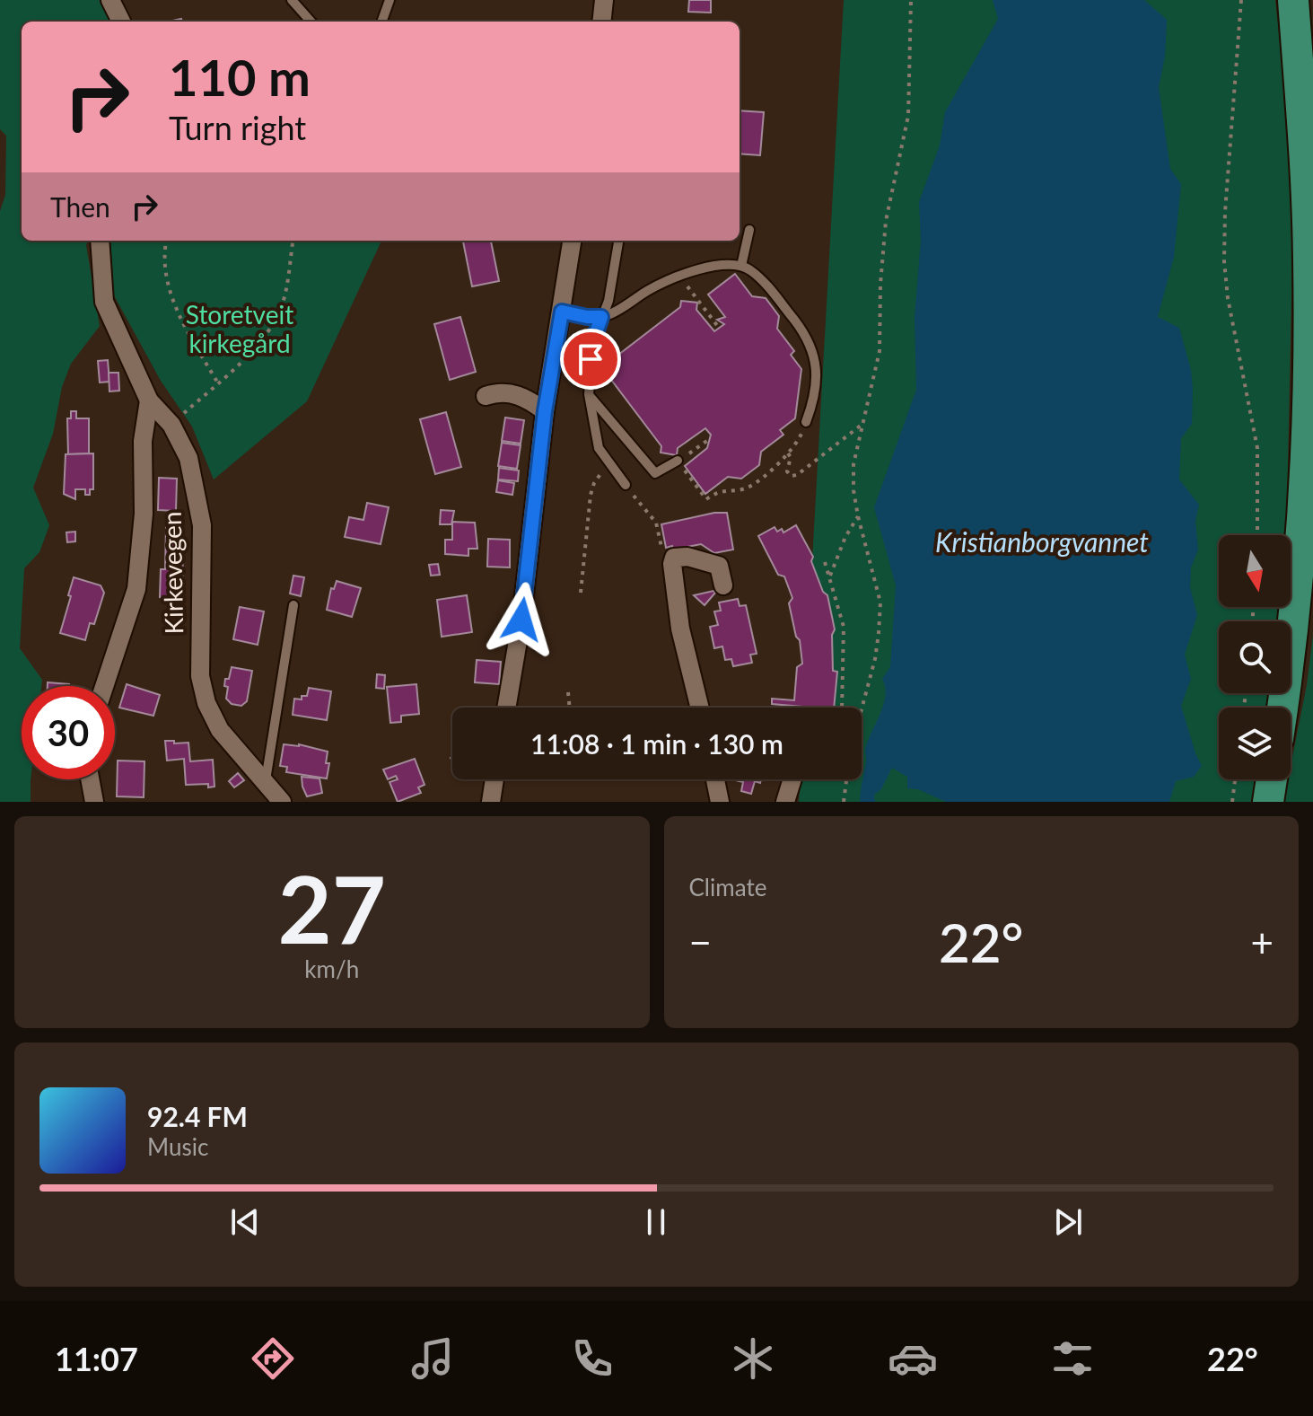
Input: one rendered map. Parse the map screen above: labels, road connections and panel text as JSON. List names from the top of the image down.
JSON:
{
  "streets": {
    "street": ["Kirkevegen"]
  },
  "water": ["Kristianborgvannet"],
  "parks": ["Storetveit kirkegård"],
  "north": "bottom",
  "page": {
    "turn": ["110 m", "Turn right"],
    "then": "Then",
    "limit": "30",
    "trip": "11:08 · 1 min · 130 m",
    "tile": [
      ["27", "km/h"],
      "Climate"
    ],
    "heat": ["−", "22°", "+"],
    "song": ["92.4 FM", "Music"],
    "tabs": ["11:07", "22°"]
  }
}
